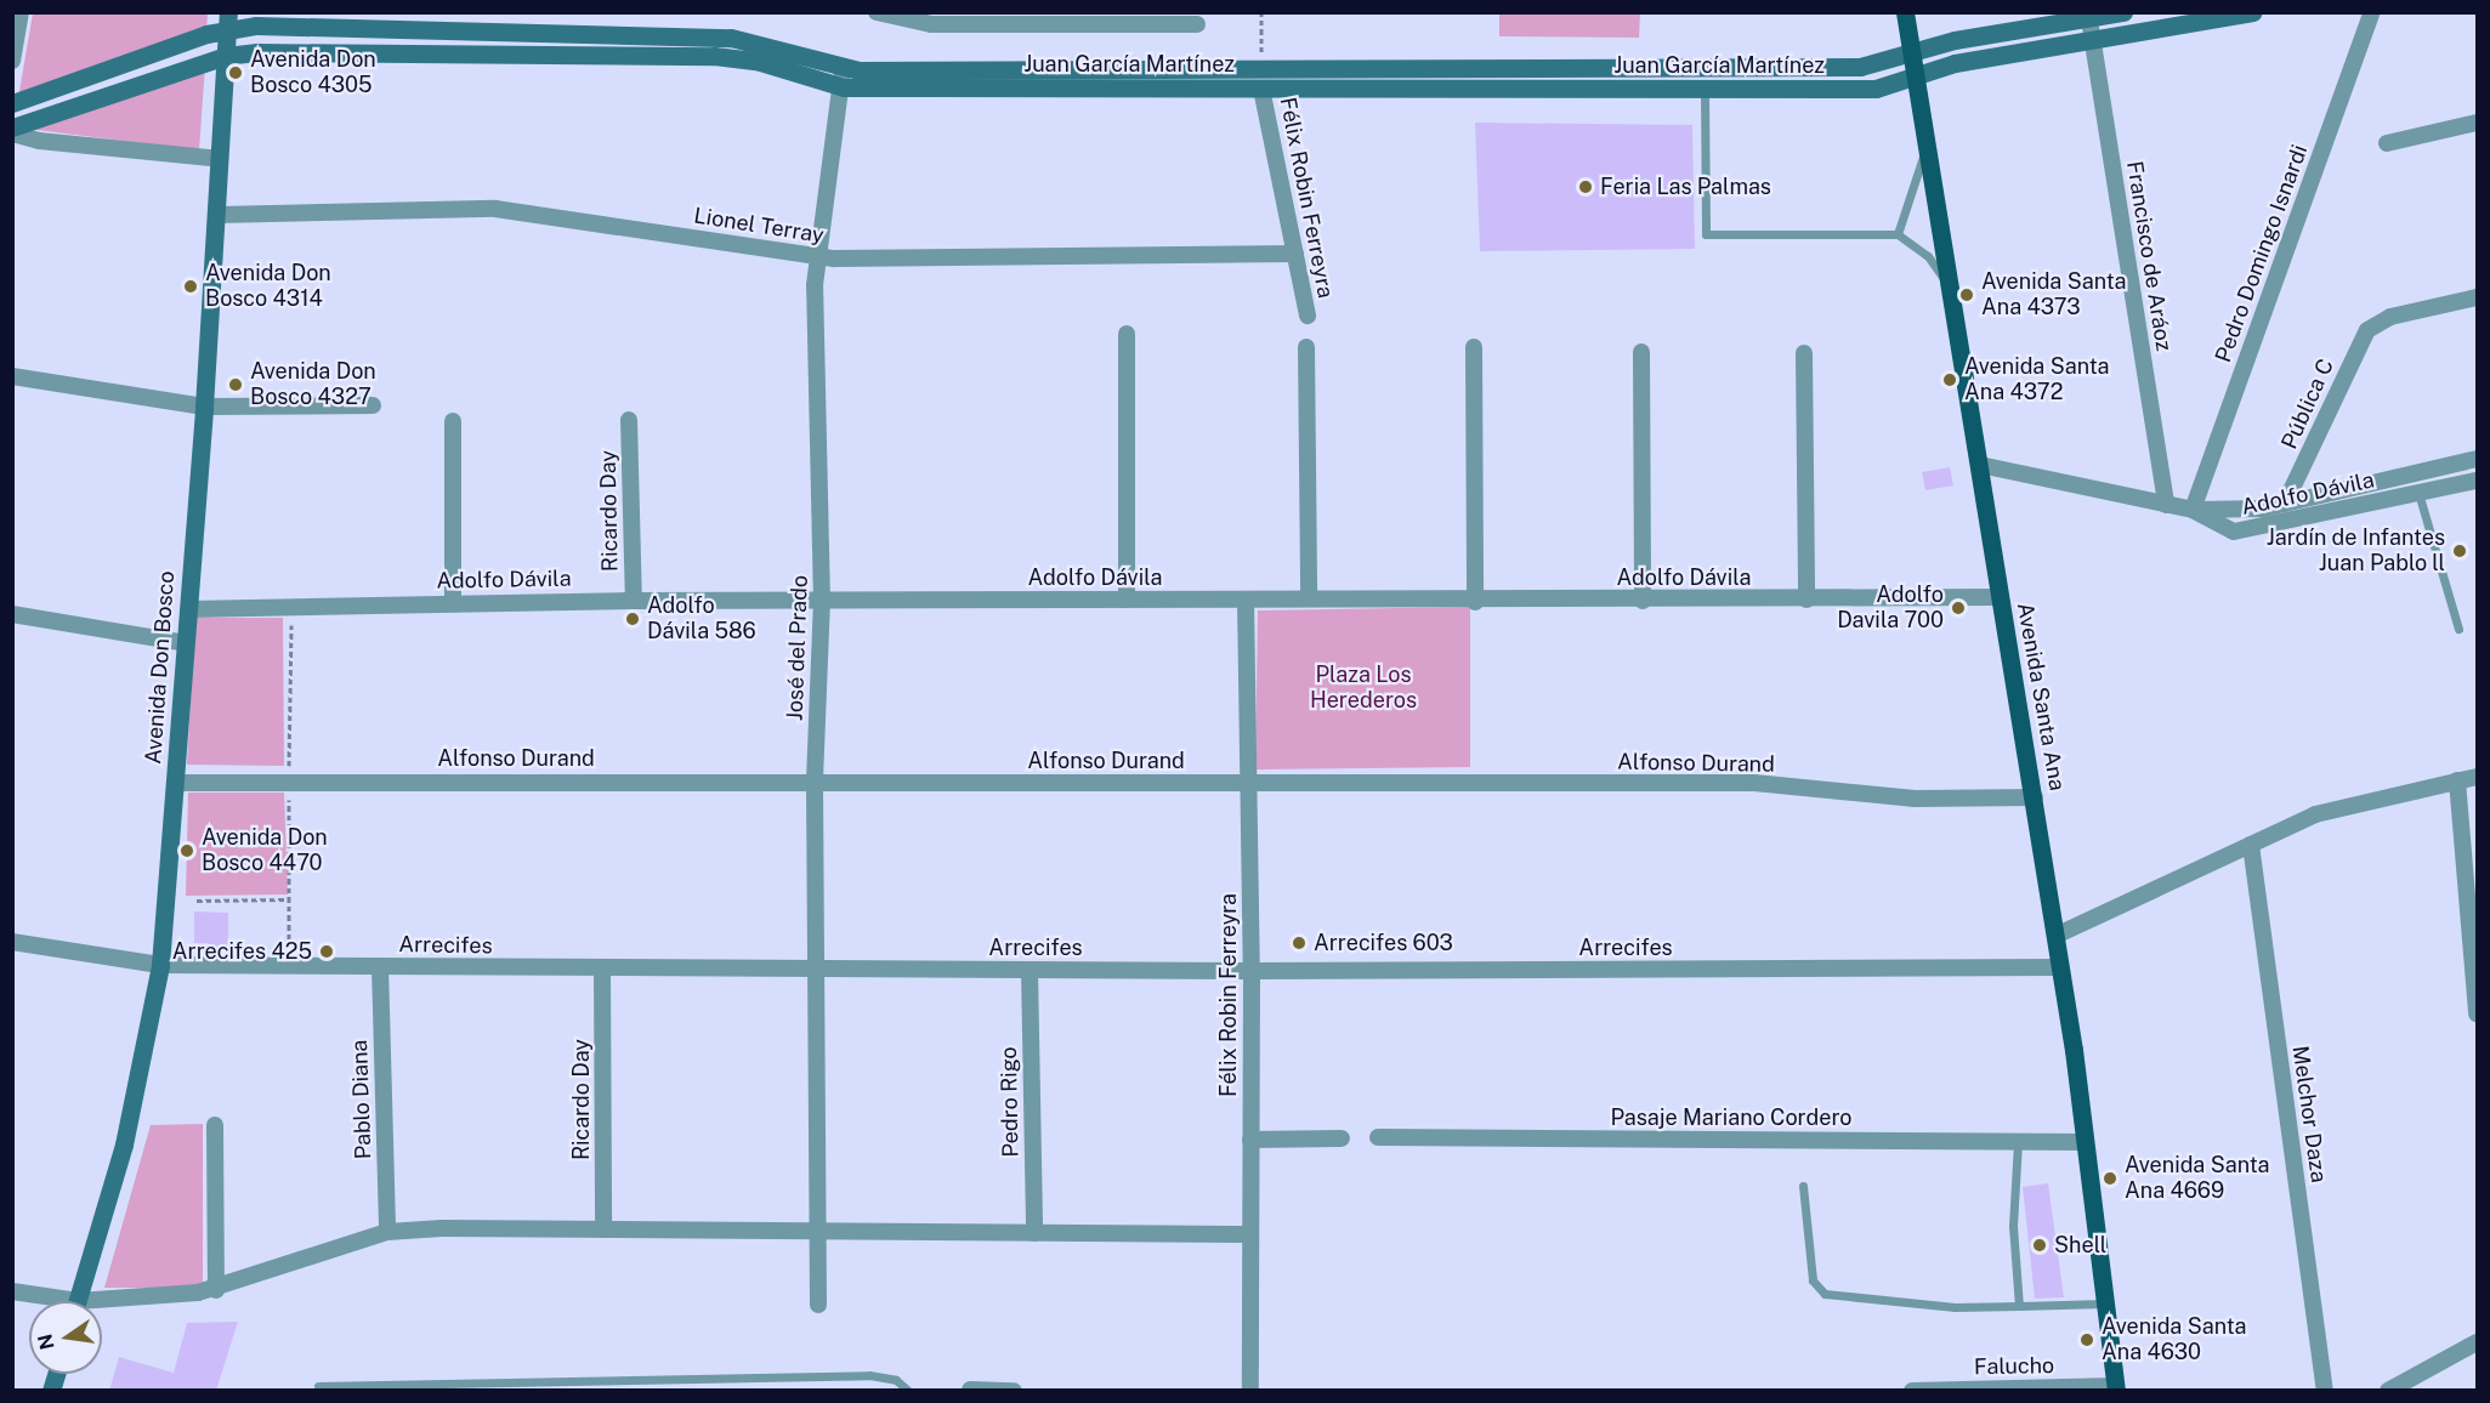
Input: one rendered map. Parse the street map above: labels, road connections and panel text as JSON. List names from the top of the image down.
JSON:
{
  "streets": {
    "main road": ["Juan García Martínez", "Avenida Don Bosco", "Avenida Santa Ana"],
    "street": [
      "Félix Robin Ferreyra",
      "Lionel Terray",
      "Pedro Domingo Isnardi",
      "Francisco de Aráoz",
      "Pública C",
      "Adolfo Dávila",
      "Ricardo Day",
      "José del Prado",
      "Alfonso Durand",
      "Arrecifes",
      "Pablo Diana",
      "Pedro Rigo",
      "Melchor Daza",
      "Pasaje Mariano Cordero",
      "Falucho"
    ]
  },
  "crossings": [
    ["Juan García Martínez", "Félix Robin Ferreyra"],
    ["Juan García Martínez", "Francisco de Aráoz"],
    ["Juan García Martínez", "José del Prado"],
    ["Juan García Martínez", "Avenida Don Bosco"],
    ["Juan García Martínez", "Avenida Santa Ana"],
    ["Félix Robin Ferreyra", "Lionel Terray"],
    ["Félix Robin Ferreyra", "Adolfo Dávila"],
    ["Félix Robin Ferreyra", "Alfonso Durand"],
    ["Félix Robin Ferreyra", "Arrecifes"],
    ["Lionel Terray", "José del Prado"],
    ["Lionel Terray", "Avenida Don Bosco"],
    ["Pedro Domingo Isnardi", "Adolfo Dávila"],
    ["Francisco de Aráoz", "Adolfo Dávila"],
    ["Adolfo Dávila", "Ricardo Day"],
    ["Adolfo Dávila", "José del Prado"],
    ["Adolfo Dávila", "Avenida Don Bosco"],
    ["Adolfo Dávila", "Avenida Santa Ana"],
    ["Ricardo Day", "Arrecifes"],
    ["José del Prado", "Alfonso Durand"],
    ["José del Prado", "Arrecifes"],
    ["Avenida Don Bosco", "Alfonso Durand"],
    ["Avenida Don Bosco", "Arrecifes"],
    ["Avenida Santa Ana", "Alfonso Durand"],
    ["Avenida Santa Ana", "Arrecifes"],
    ["Avenida Santa Ana", "Pasaje Mariano Cordero"],
    ["Avenida Santa Ana", "Falucho"],
    ["Arrecifes", "Pablo Diana"],
    ["Arrecifes", "Pedro Rigo"]
  ],
  "parks": ["Plaza Los Herederos"],
  "places": [
    "Avenida Don Bosco 4305",
    "Feria Las Palmas",
    "Avenida Don Bosco 4314",
    "Avenida Santa Ana 4373",
    "Avenida Santa Ana 4372",
    "Avenida Don Bosco 4327",
    "Jardín de Infantes Juan Pablo ll",
    "Adolfo Davila 700",
    "Adolfo Dávila 586",
    "Avenida Don Bosco 4470",
    "Arrecifes 603",
    "Arrecifes 425",
    "Avenida Santa Ana 4669",
    "Shell",
    "Avenida Santa Ana 4630"
  ],
  "north": "left"
}
